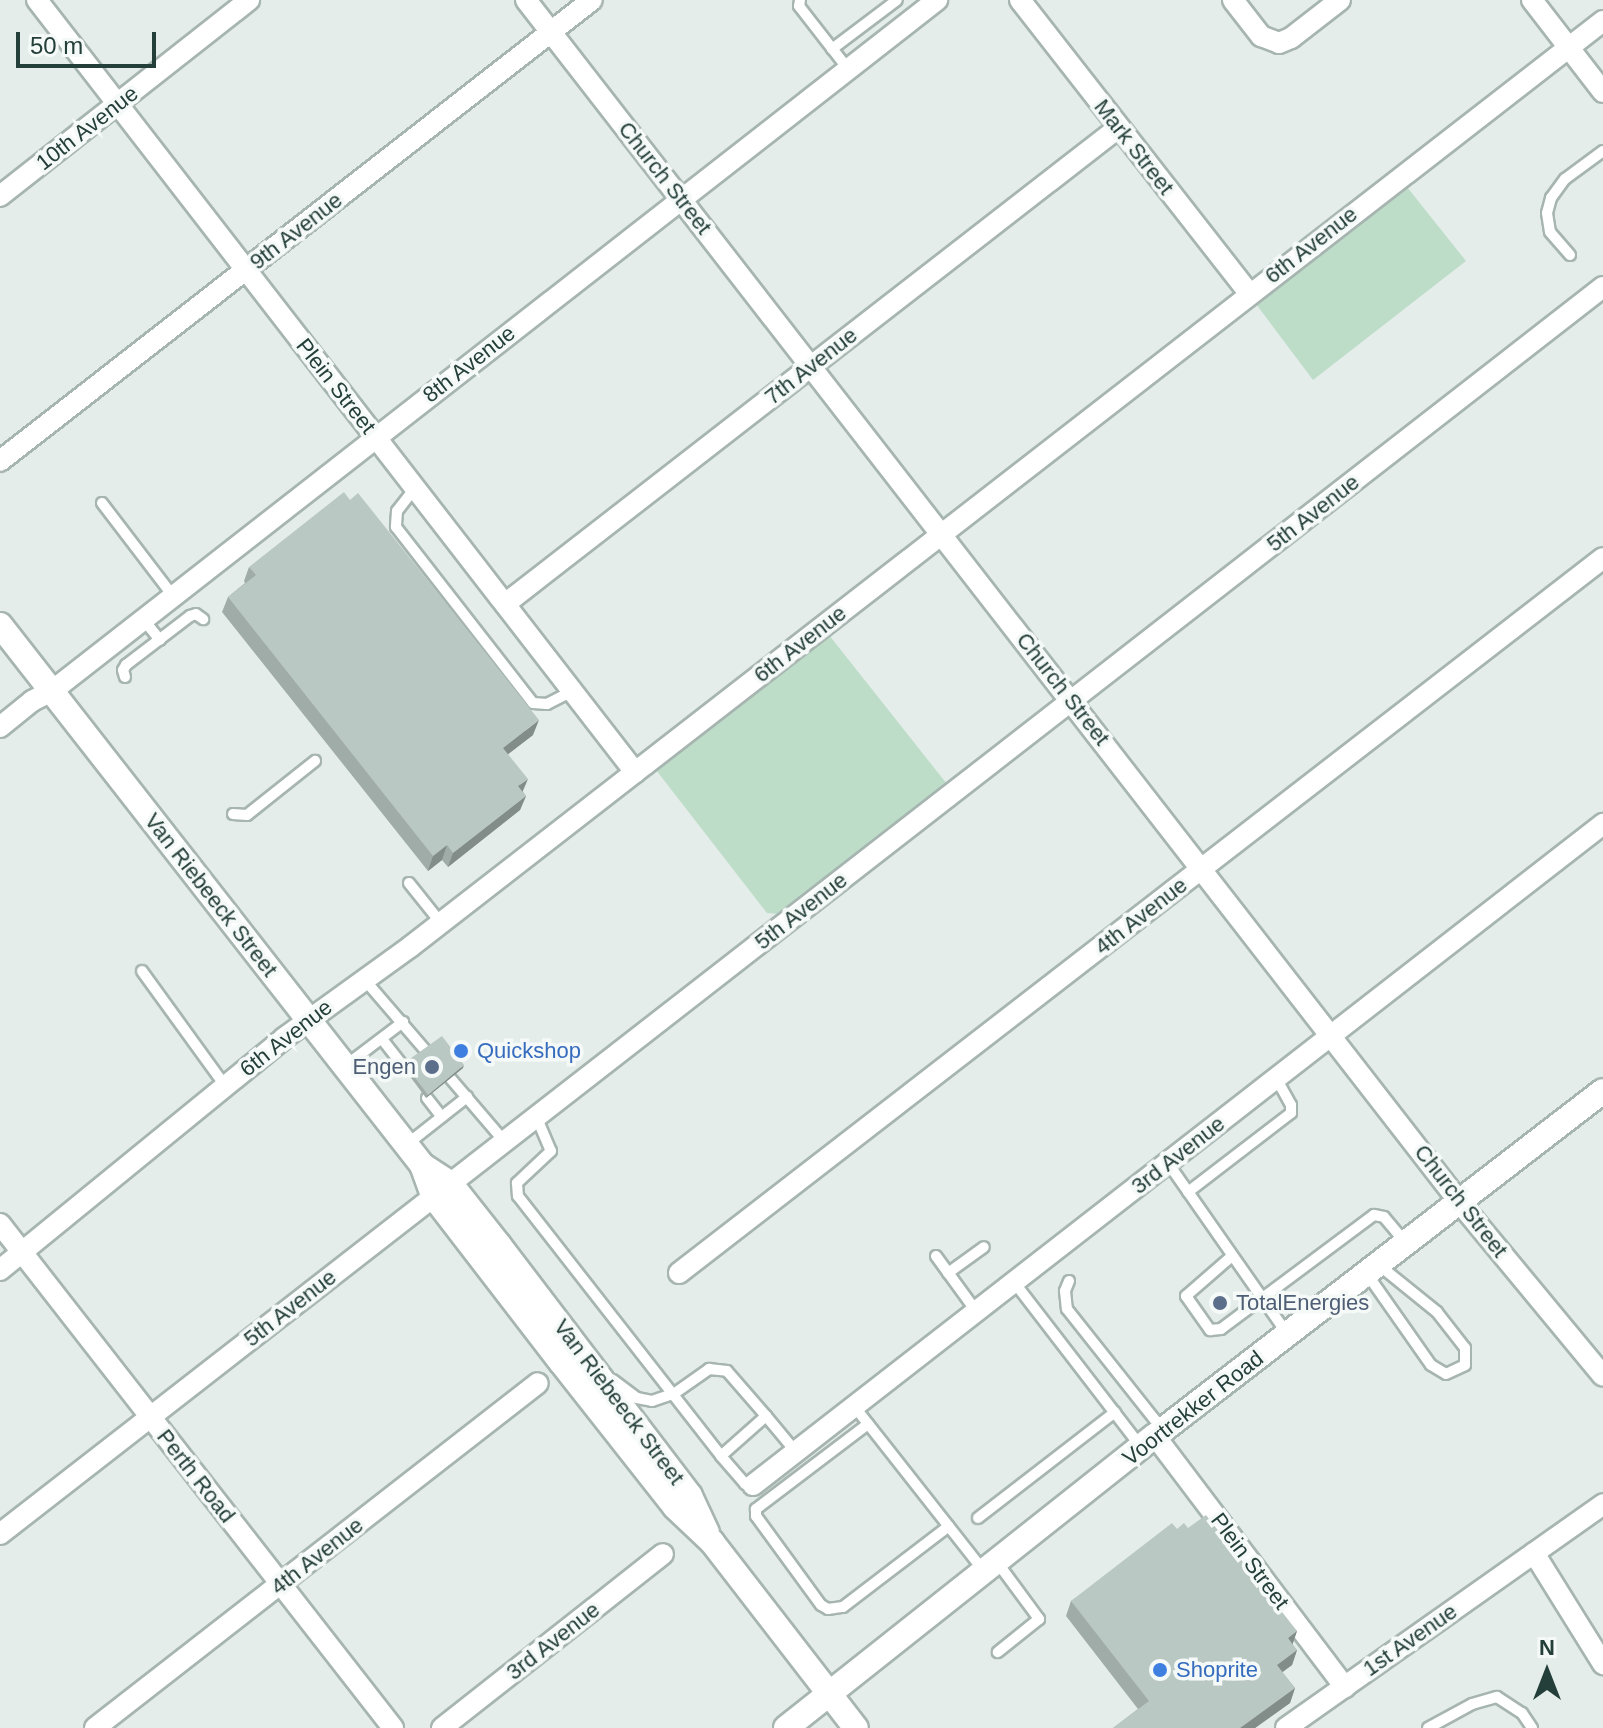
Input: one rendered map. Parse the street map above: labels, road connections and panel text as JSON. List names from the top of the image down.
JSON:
{
  "streets": {
    "main road": ["Van Riebeeck Street", "Voortrekker Road"],
    "street": [
      "10th Avenue",
      "Mark Street",
      "Church Street",
      "9th Avenue",
      "6th Avenue",
      "8th Avenue",
      "7th Avenue",
      "Plein Street",
      "5th Avenue",
      "4th Avenue",
      "3rd Avenue",
      "Perth Road",
      "1st Avenue"
    ]
  },
  "crossings": [
    ["10th Avenue", "Plein Street"],
    ["Mark Street", "6th Avenue"],
    ["Mark Street", "7th Avenue"],
    ["Church Street", "9th Avenue"],
    ["Church Street", "6th Avenue"],
    ["Church Street", "8th Avenue"],
    ["Church Street", "7th Avenue"],
    ["Church Street", "5th Avenue"],
    ["Church Street", "4th Avenue"],
    ["Church Street", "3rd Avenue"],
    ["Church Street", "Voortrekker Road"],
    ["9th Avenue", "Plein Street"],
    ["6th Avenue", "Plein Street"],
    ["6th Avenue", "Van Riebeeck Street"],
    ["6th Avenue", "Perth Road"],
    ["8th Avenue", "Plein Street"],
    ["8th Avenue", "Van Riebeeck Street"],
    ["7th Avenue", "Plein Street"],
    ["Plein Street", "Voortrekker Road"],
    ["Plein Street", "1st Avenue"],
    ["5th Avenue", "Van Riebeeck Street"],
    ["5th Avenue", "Perth Road"],
    ["Van Riebeeck Street", "Voortrekker Road"],
    ["4th Avenue", "Perth Road"]
  ],
  "places": [
    "Quickshop",
    "Engen",
    "TotalEnergies",
    "Shoprite"
  ],
  "scale_bar": "50 m",
  "north": "top"
}
